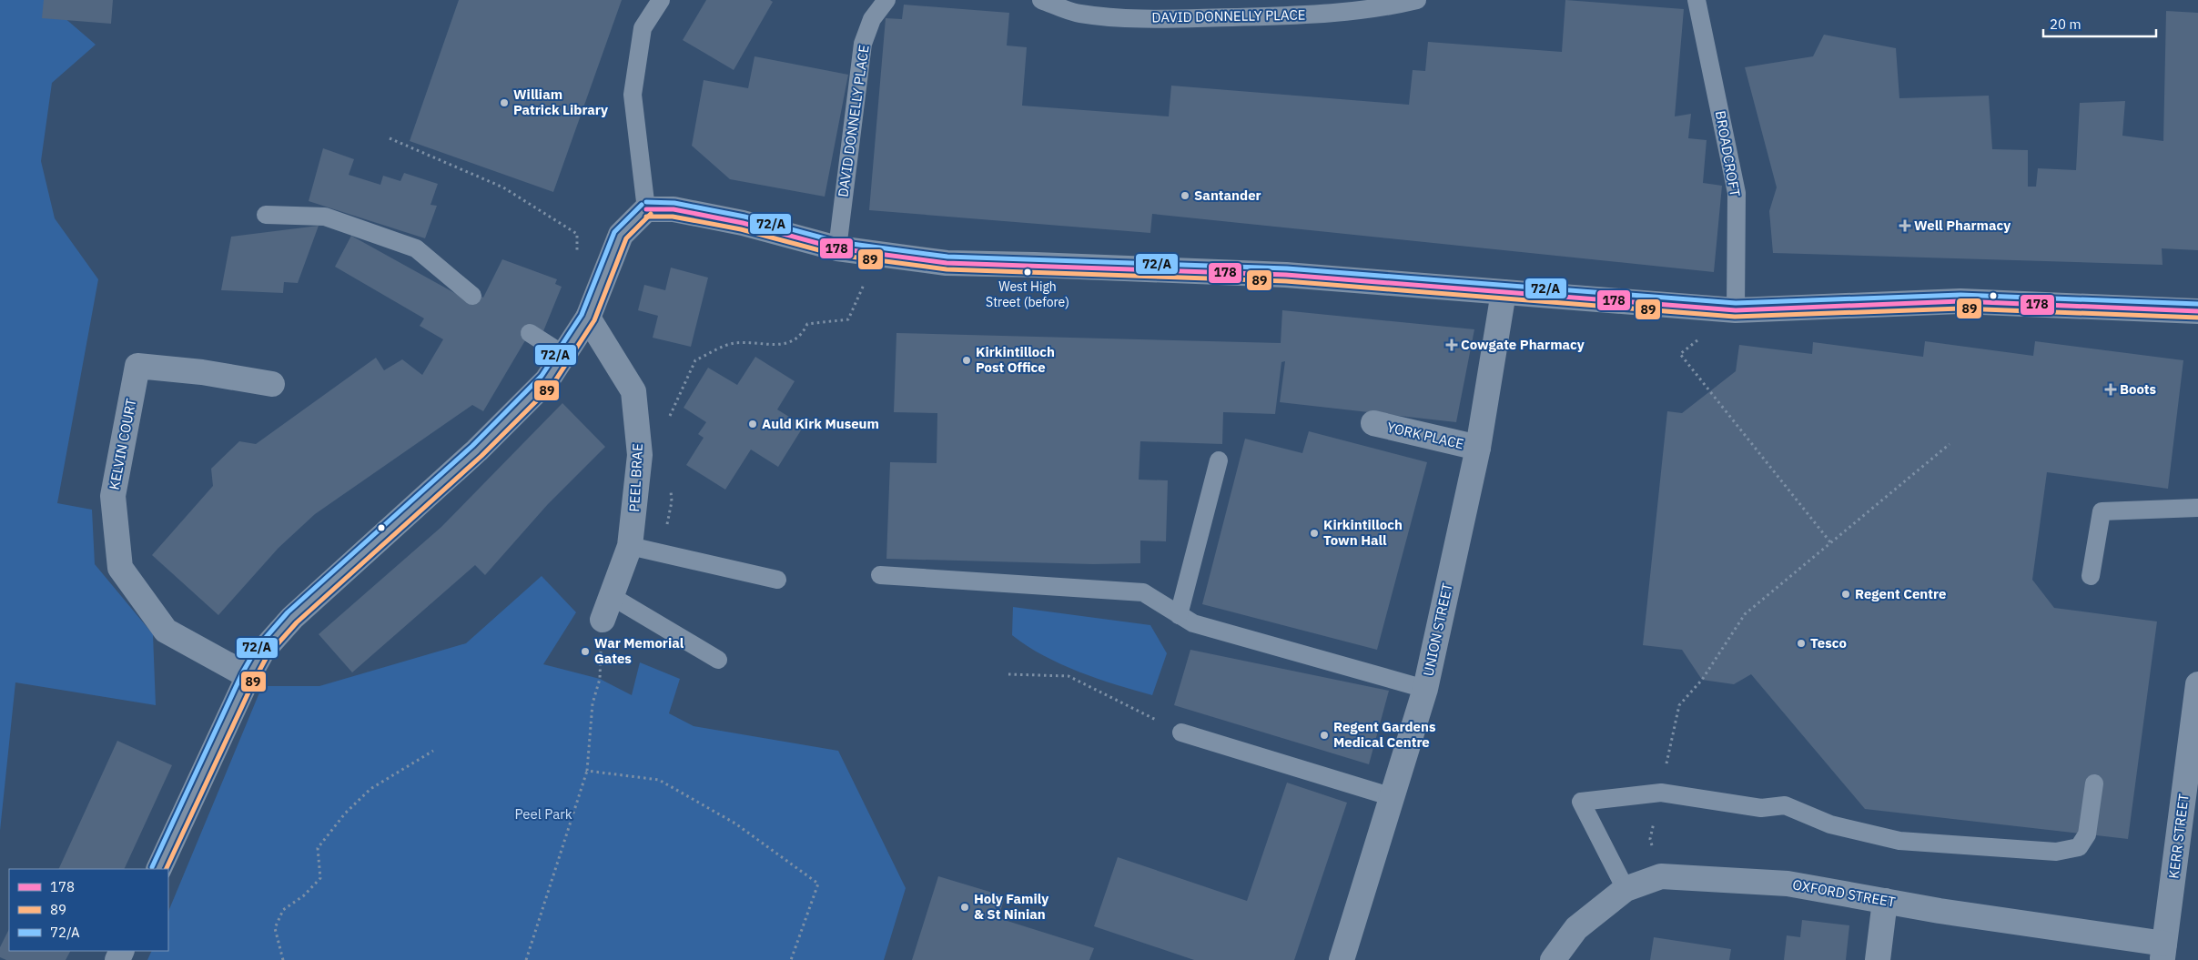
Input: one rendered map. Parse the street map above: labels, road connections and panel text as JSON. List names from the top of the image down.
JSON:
{
  "streets": {
    "street": [
      "YORK PLACE",
      "KELVIN COURT",
      "PEEL BRAE",
      "UNION STREET",
      "KERR STREET",
      "OXFORD STREET"
    ],
    "lane": ["DAVID DONNELLY PLACE", "BROADCROFT"]
  },
  "crossings": [
    ["YORK PLACE", "UNION STREET"],
    ["KERR STREET", "OXFORD STREET"]
  ],
  "parks": ["Peel Park"],
  "places": {
    "other": [
      "William Patrick Library",
      "Santander",
      "West High Street (before)",
      "Kirkintilloch Post Office",
      "Auld Kirk Museum",
      "Kirkintilloch Town Hall",
      "Regent Centre",
      "Tesco",
      "War Memorial Gates",
      "Regent Gardens Medical Centre",
      "Holy Family & St Ninian"
    ],
    "health": ["Well Pharmacy", "Cowgate Pharmacy", "Boots"]
  },
  "lines": ["transit line 72/A", "transit line 178", "transit line 89"],
  "legend": ["178", "89", "72/A"],
  "scale_bar": "20 m"
}
